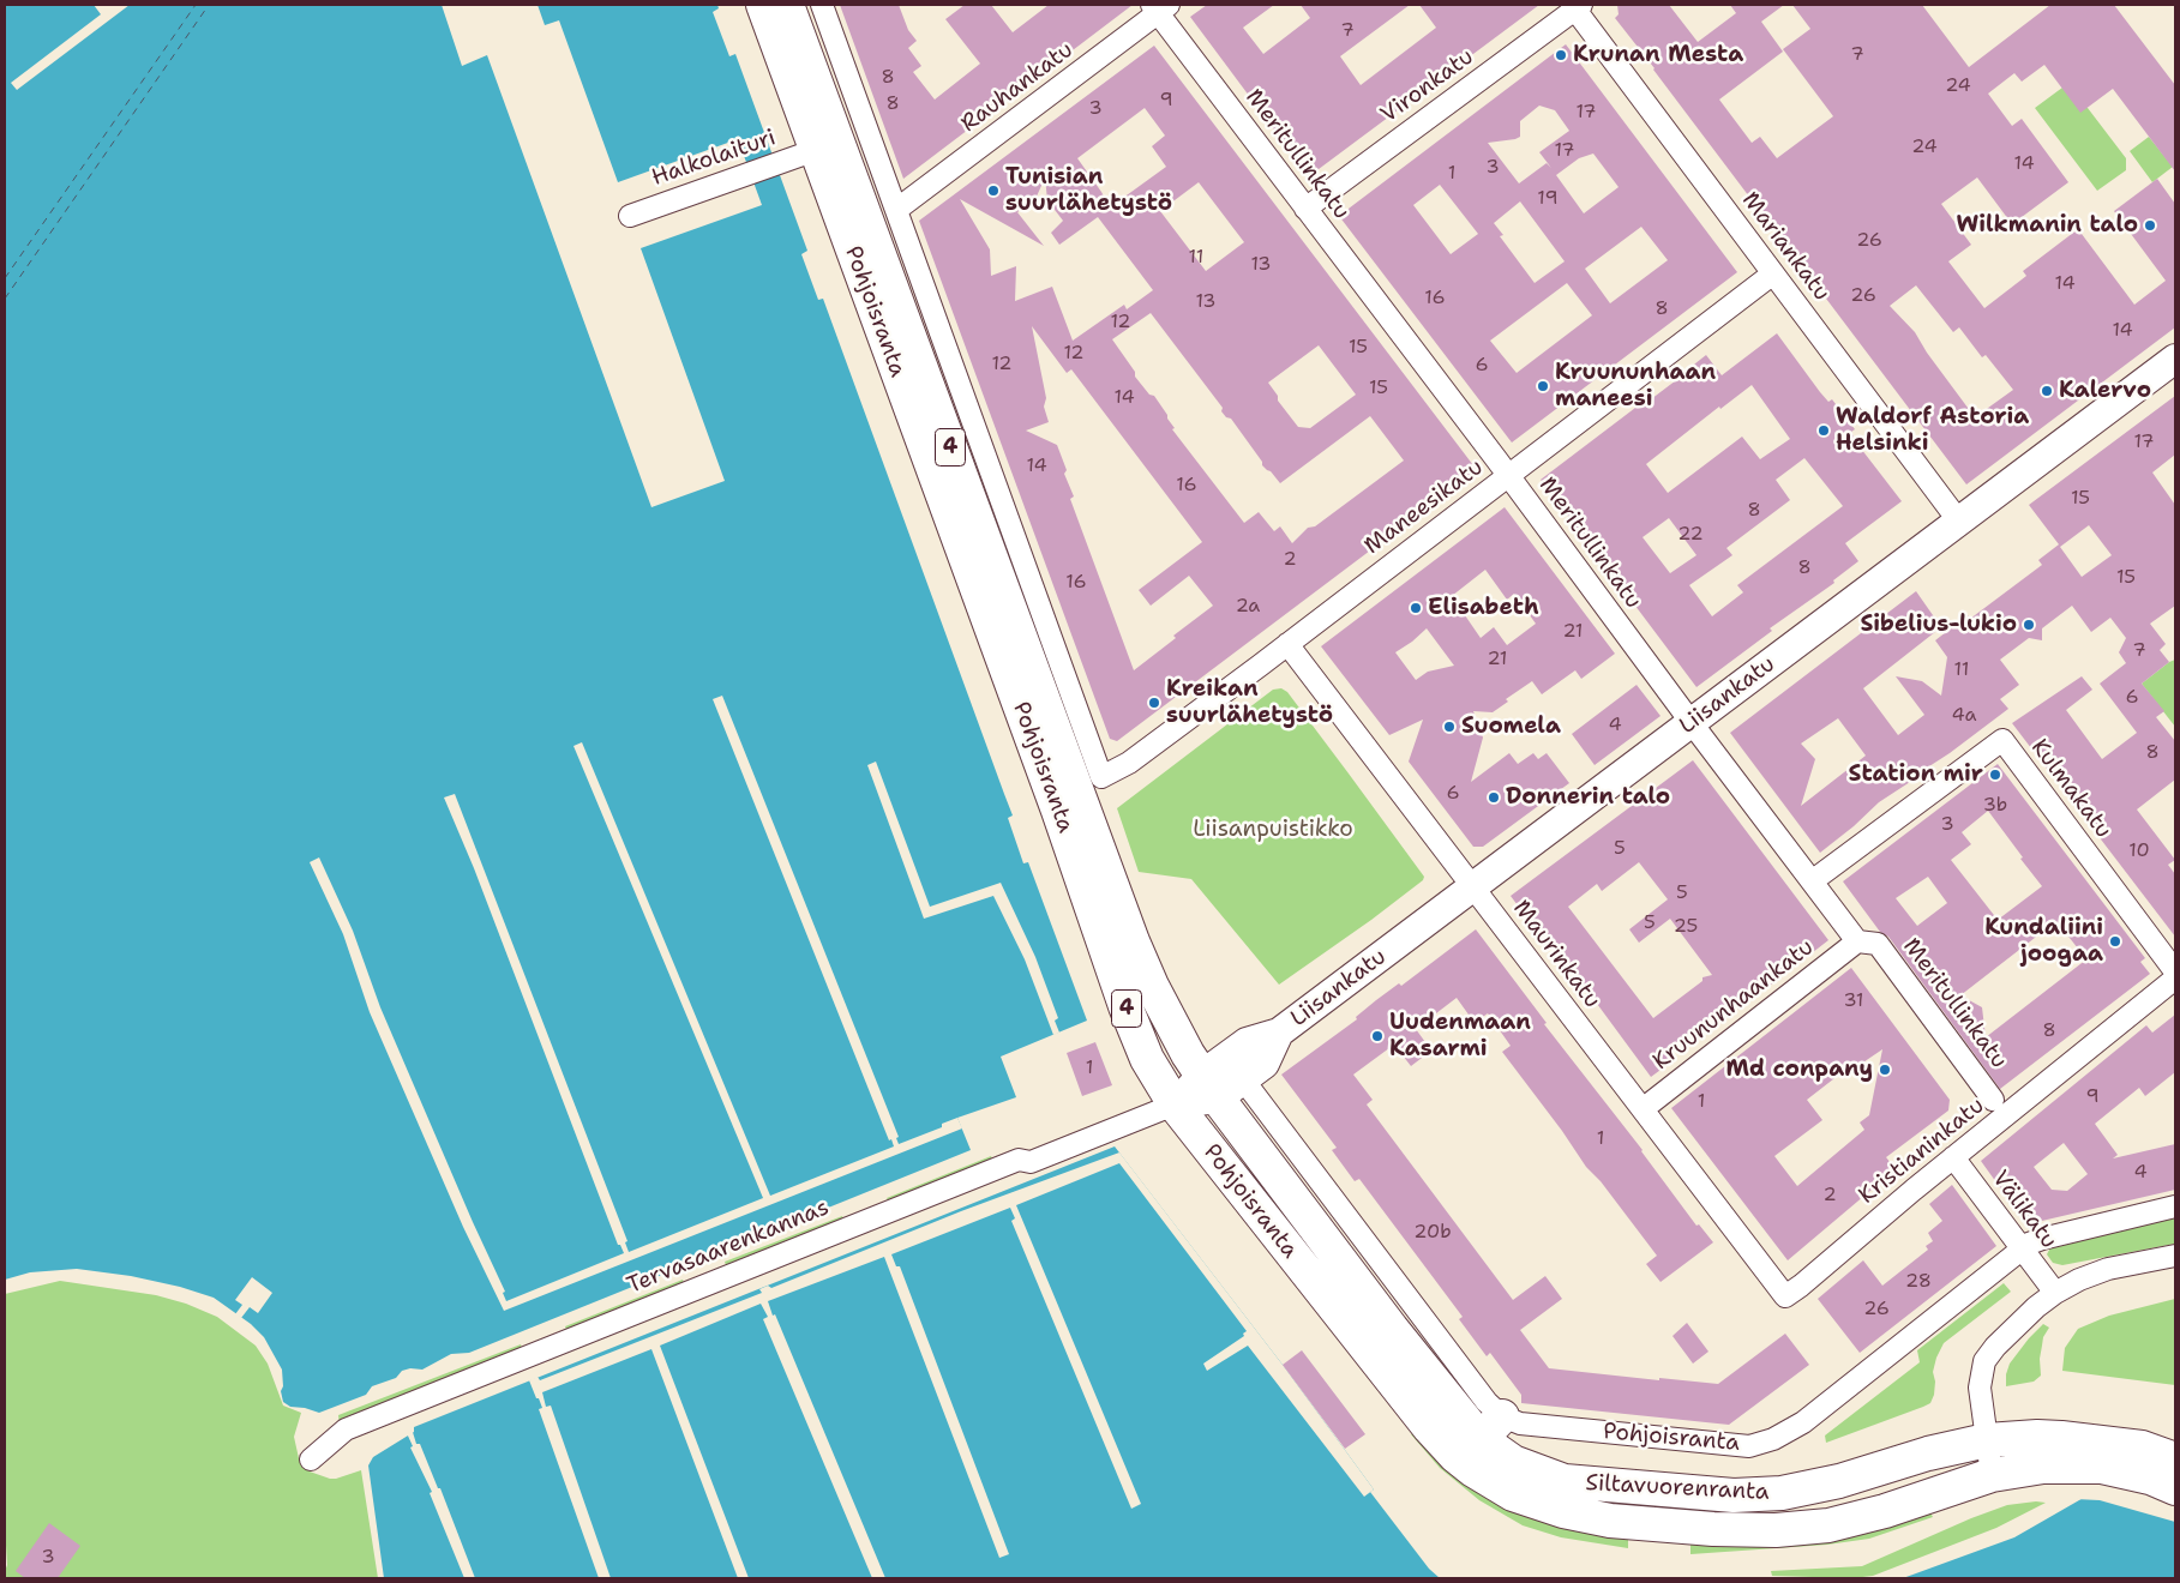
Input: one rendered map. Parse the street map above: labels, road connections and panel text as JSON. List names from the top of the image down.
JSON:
{
  "streets": {
    "main road": ["Pohjoisranta", "4", "Siltavuorenranta"],
    "street": [
      "Vironkatu",
      "Rauhankatu",
      "Meritullinkatu",
      "Halkolaituri",
      "Mariankatu",
      "Maneesikatu",
      "Liisankatu",
      "Kulmakatu",
      "Maurinkatu",
      "Kruununhaankatu",
      "Kristianinkatu",
      "Välikatu",
      "Tervasaarenkannas"
    ]
  },
  "crossings": [
    ["Vironkatu", "Meritullinkatu"],
    ["Vironkatu", "Mariankatu"],
    ["Rauhankatu", "Meritullinkatu"],
    ["Rauhankatu", "Maneesikatu"],
    ["Meritullinkatu", "Maneesikatu"],
    ["Meritullinkatu", "Liisankatu"],
    ["Meritullinkatu", "Kulmakatu"],
    ["Meritullinkatu", "Kruununhaankatu"],
    ["Halkolaituri", "Pohjoisranta"],
    ["Mariankatu", "Maneesikatu"],
    ["Mariankatu", "Liisankatu"],
    ["Pohjoisranta", "Liisankatu"],
    ["Pohjoisranta", "Välikatu"],
    ["Pohjoisranta", "Tervasaarenkannas"],
    ["Pohjoisranta", "Siltavuorenranta"],
    ["Maneesikatu", "Maurinkatu"],
    ["Liisankatu", "Maurinkatu"],
    ["Liisankatu", "Tervasaarenkannas"],
    ["Maurinkatu", "Kruununhaankatu"],
    ["Maurinkatu", "Kristianinkatu"],
    ["Kristianinkatu", "Välikatu"]
  ],
  "parks": ["Liisanpuistikko"],
  "places": [
    "Krunan Mesta",
    "Tunisian suurlähetystö",
    "Wilkmanin talo",
    "Kruununhaan maneesi",
    "Kalervo",
    "Waldorf Astoria Helsinki",
    "Elisabeth",
    "Sibelius-lukio",
    "Kreikan suurlähetystö",
    "Suomela",
    "Station mir",
    "Donnerin talo",
    "Kundaliini joogaa",
    "Uudenmaan Kasarmi",
    "Md conpany"
  ],
  "house_numbers": [
    "7",
    "7",
    "8",
    "24",
    "9",
    "8",
    "3",
    "17",
    "24",
    "17",
    "14",
    "3",
    "1",
    "19",
    "26",
    "11",
    "13",
    "14",
    "26",
    "16",
    "13",
    "8",
    "12",
    "14",
    "15",
    "12",
    "12",
    "6",
    "15",
    "14",
    "17",
    "14",
    "16",
    "15",
    "8",
    "22",
    "2",
    "8",
    "15",
    "16",
    "2a",
    "21",
    "7",
    "21",
    "11",
    "6",
    "4a",
    "4",
    "8",
    "6",
    "3b",
    "3",
    "5",
    "10",
    "5",
    "5",
    "25",
    "31",
    "8",
    "1",
    "9",
    "1",
    "1",
    "4",
    "2",
    "20b",
    "28",
    "26",
    "3"
  ]
}
